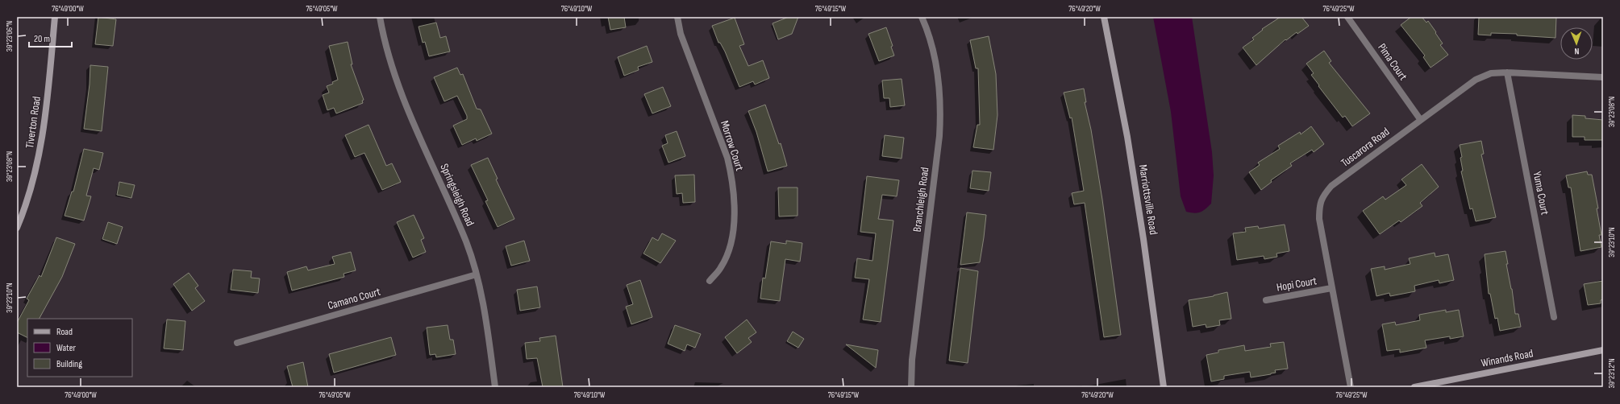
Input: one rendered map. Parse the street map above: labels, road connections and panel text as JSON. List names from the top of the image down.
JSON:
{
  "streets": {
    "street": [
      "Pima Court",
      "Tiverton Road",
      "Morrow Court",
      "Tuscarora Road",
      "Yuma Court",
      "Springsleigh Road",
      "Branchleigh Road",
      "Marriottsville Road",
      "Hopi Court",
      "Camano Court",
      "Winands Road"
    ]
  },
  "crossings": [
    ["Pima Court", "Tuscarora Road"],
    ["Tuscarora Road", "Yuma Court"],
    ["Tuscarora Road", "Hopi Court"],
    ["Springsleigh Road", "Camano Court"]
  ],
  "legend": ["Road", "Water", "Building"],
  "scale_bar": "20 m",
  "north": "bottom",
  "coordinates": [
    "76°49'00\"W",
    "76°49'05\"W",
    "76°49'10\"W",
    "76°49'15\"W",
    "76°49'20\"W",
    "76°49'25\"W",
    "39°23'06\"N",
    "39°23'08\"N",
    "39°23'10\"N",
    "39°23'12\"N"
  ]
}
